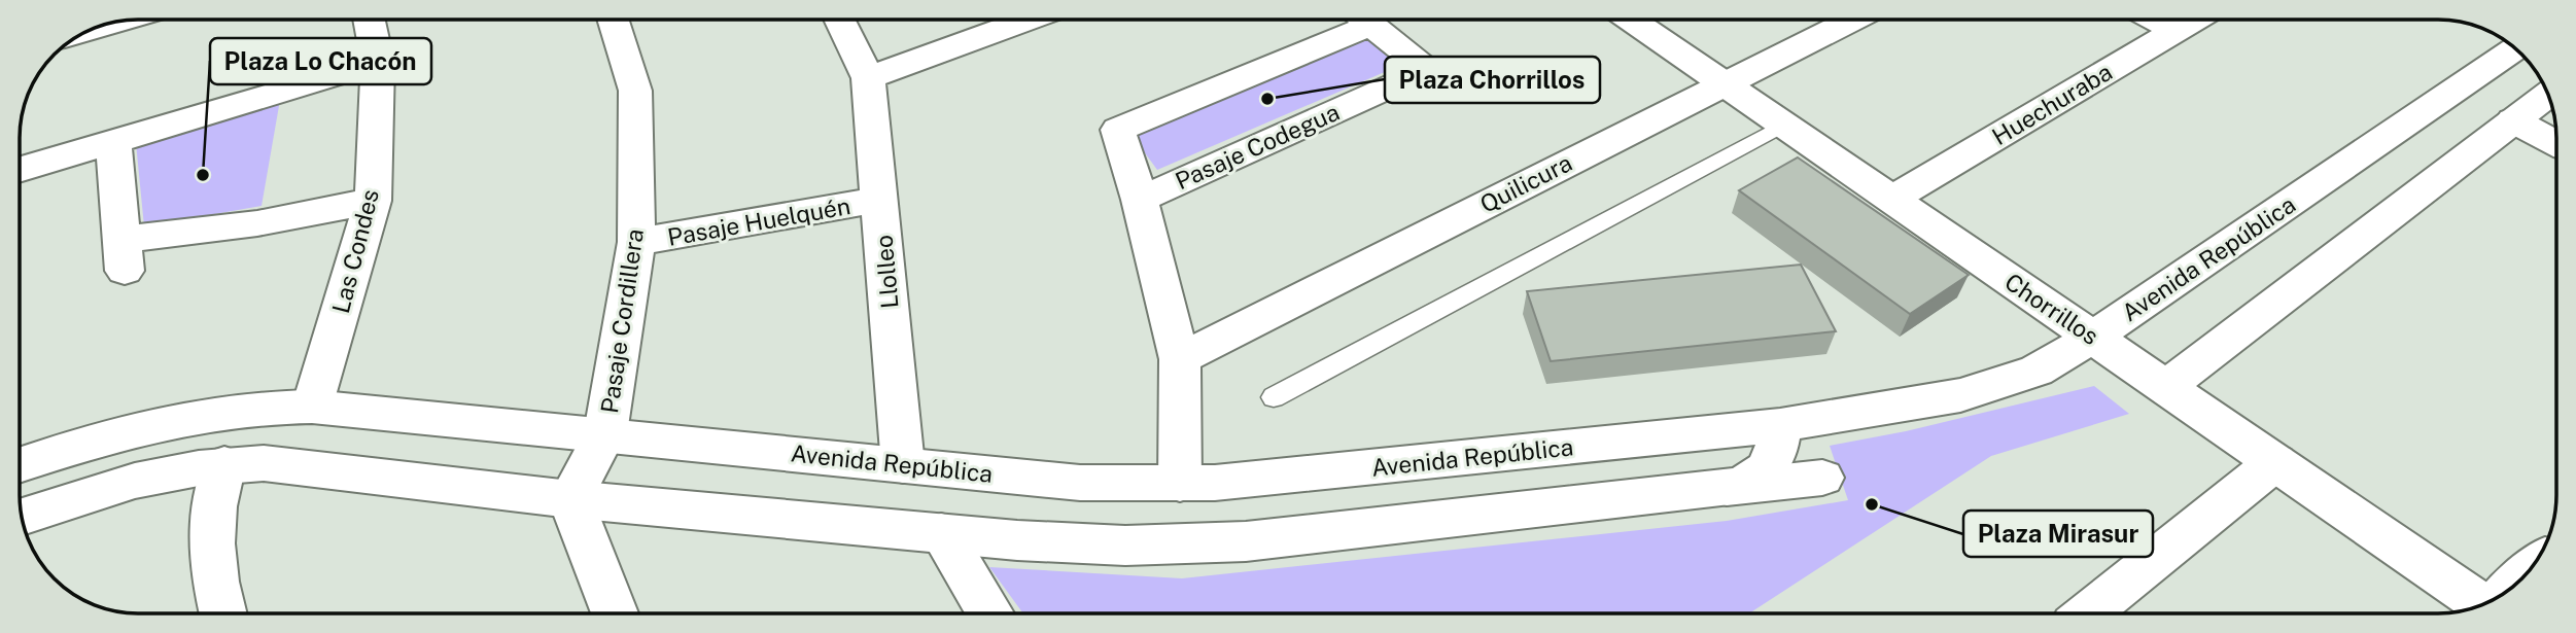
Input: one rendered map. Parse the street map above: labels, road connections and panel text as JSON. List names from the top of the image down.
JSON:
{
  "streets": {
    "street": [
      "Huechuraba",
      "Pasaje Codegua",
      "Quilicura",
      "Pasaje Huelquén",
      "Las Condes",
      "Avenida República",
      "Llolleo",
      "Chorrillos",
      "Pasaje Cordillera"
    ]
  },
  "crossings": [
    ["Huechuraba", "Chorrillos"],
    ["Pasaje Codegua", "Quilicura"],
    ["Pasaje Codegua", "Avenida República"],
    ["Quilicura", "Chorrillos"],
    ["Pasaje Huelquén", "Llolleo"],
    ["Pasaje Huelquén", "Pasaje Cordillera"],
    ["Las Condes", "Avenida República"],
    ["Avenida República", "Llolleo"],
    ["Avenida República", "Chorrillos"],
    ["Avenida República", "Pasaje Cordillera"]
  ],
  "places": ["Plaza Chorrillos", "Plaza Lo Chacón", "Plaza Mirasur"]
}
